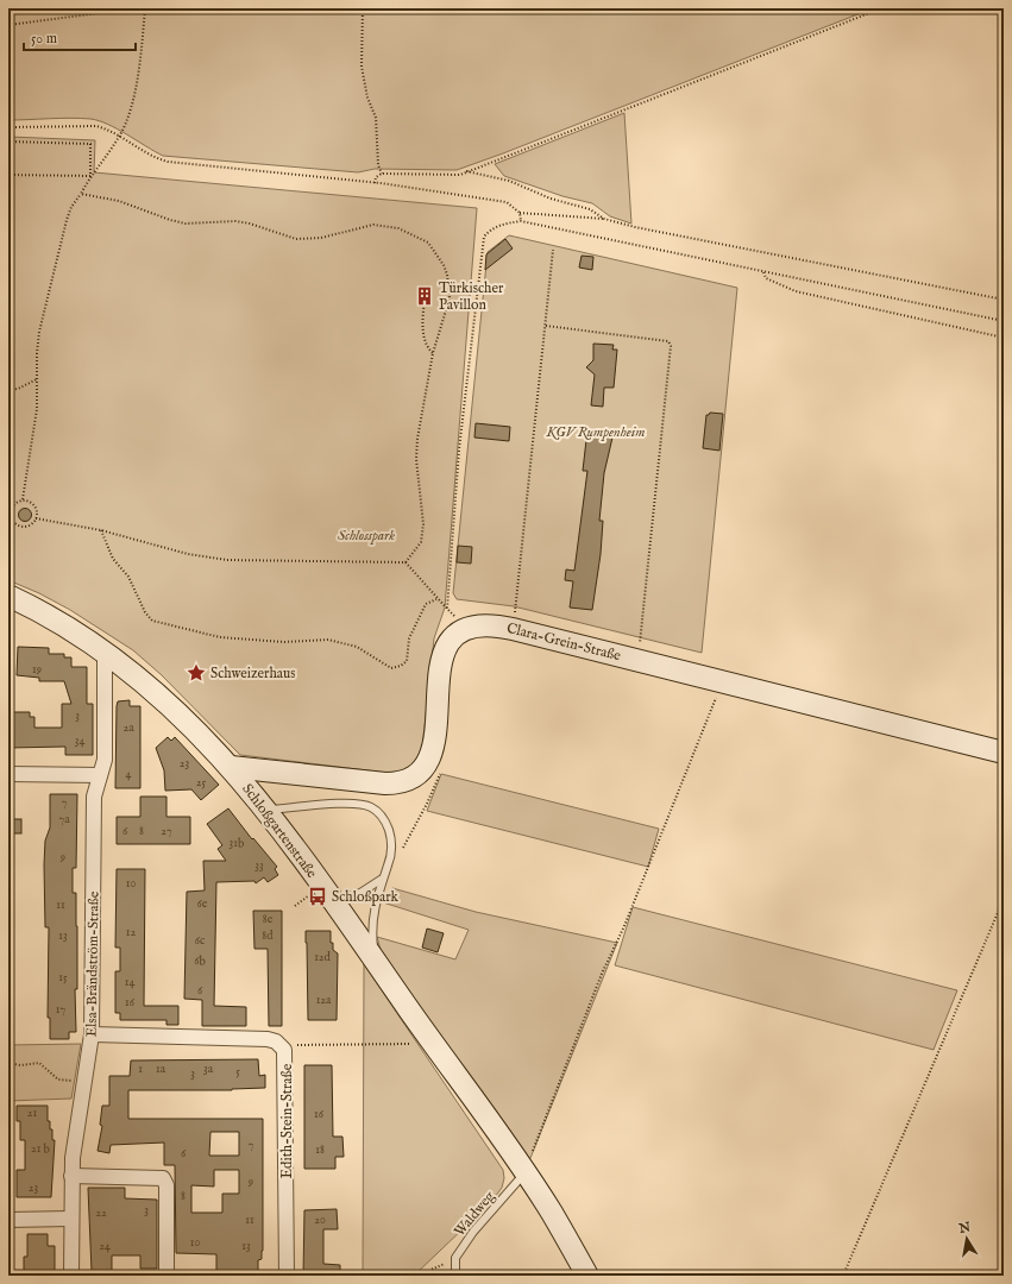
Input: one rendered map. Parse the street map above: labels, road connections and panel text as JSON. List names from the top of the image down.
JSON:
{
  "streets": {
    "street": [
      "Clara-Grein-Straße",
      "Schloßgartenstraße",
      "Elsa-Brändström-Straße",
      "Edith-Stein-Straße"
    ],
    "lane": ["Waldweg"]
  },
  "crossings": [
    ["Schloßgartenstraße", "Elsa-Brändström-Straße"],
    ["Schloßgartenstraße", "Waldweg"],
    ["Elsa-Brändström-Straße", "Edith-Stein-Straße"]
  ],
  "parks": ["KGV Rumpenheim", "Schlosspark"],
  "places": {
    "building": ["Türkischer Pavillon"],
    "place": ["Schweizerhaus"],
    "bus stop": ["Schloßpark"]
  },
  "house_numbers": [
    "19",
    "3",
    "2a",
    "34",
    "23",
    "4",
    "25",
    "7",
    "7a",
    "6",
    "8",
    "27",
    "31b",
    "9",
    "33",
    "10",
    "6e",
    "11",
    "8e",
    "12",
    "13",
    "8d",
    "6c",
    "12d",
    "6b",
    "15",
    "14",
    "6",
    "12a",
    "16",
    "17",
    "1",
    "1a",
    "3a",
    "5",
    "3",
    "21",
    "16",
    "7",
    "21 b",
    "18",
    "6",
    "9",
    "23",
    "8",
    "3",
    "22",
    "11",
    "20",
    "10",
    "24",
    "13"
  ],
  "scale_bar": "50 m",
  "north": "top"
}
